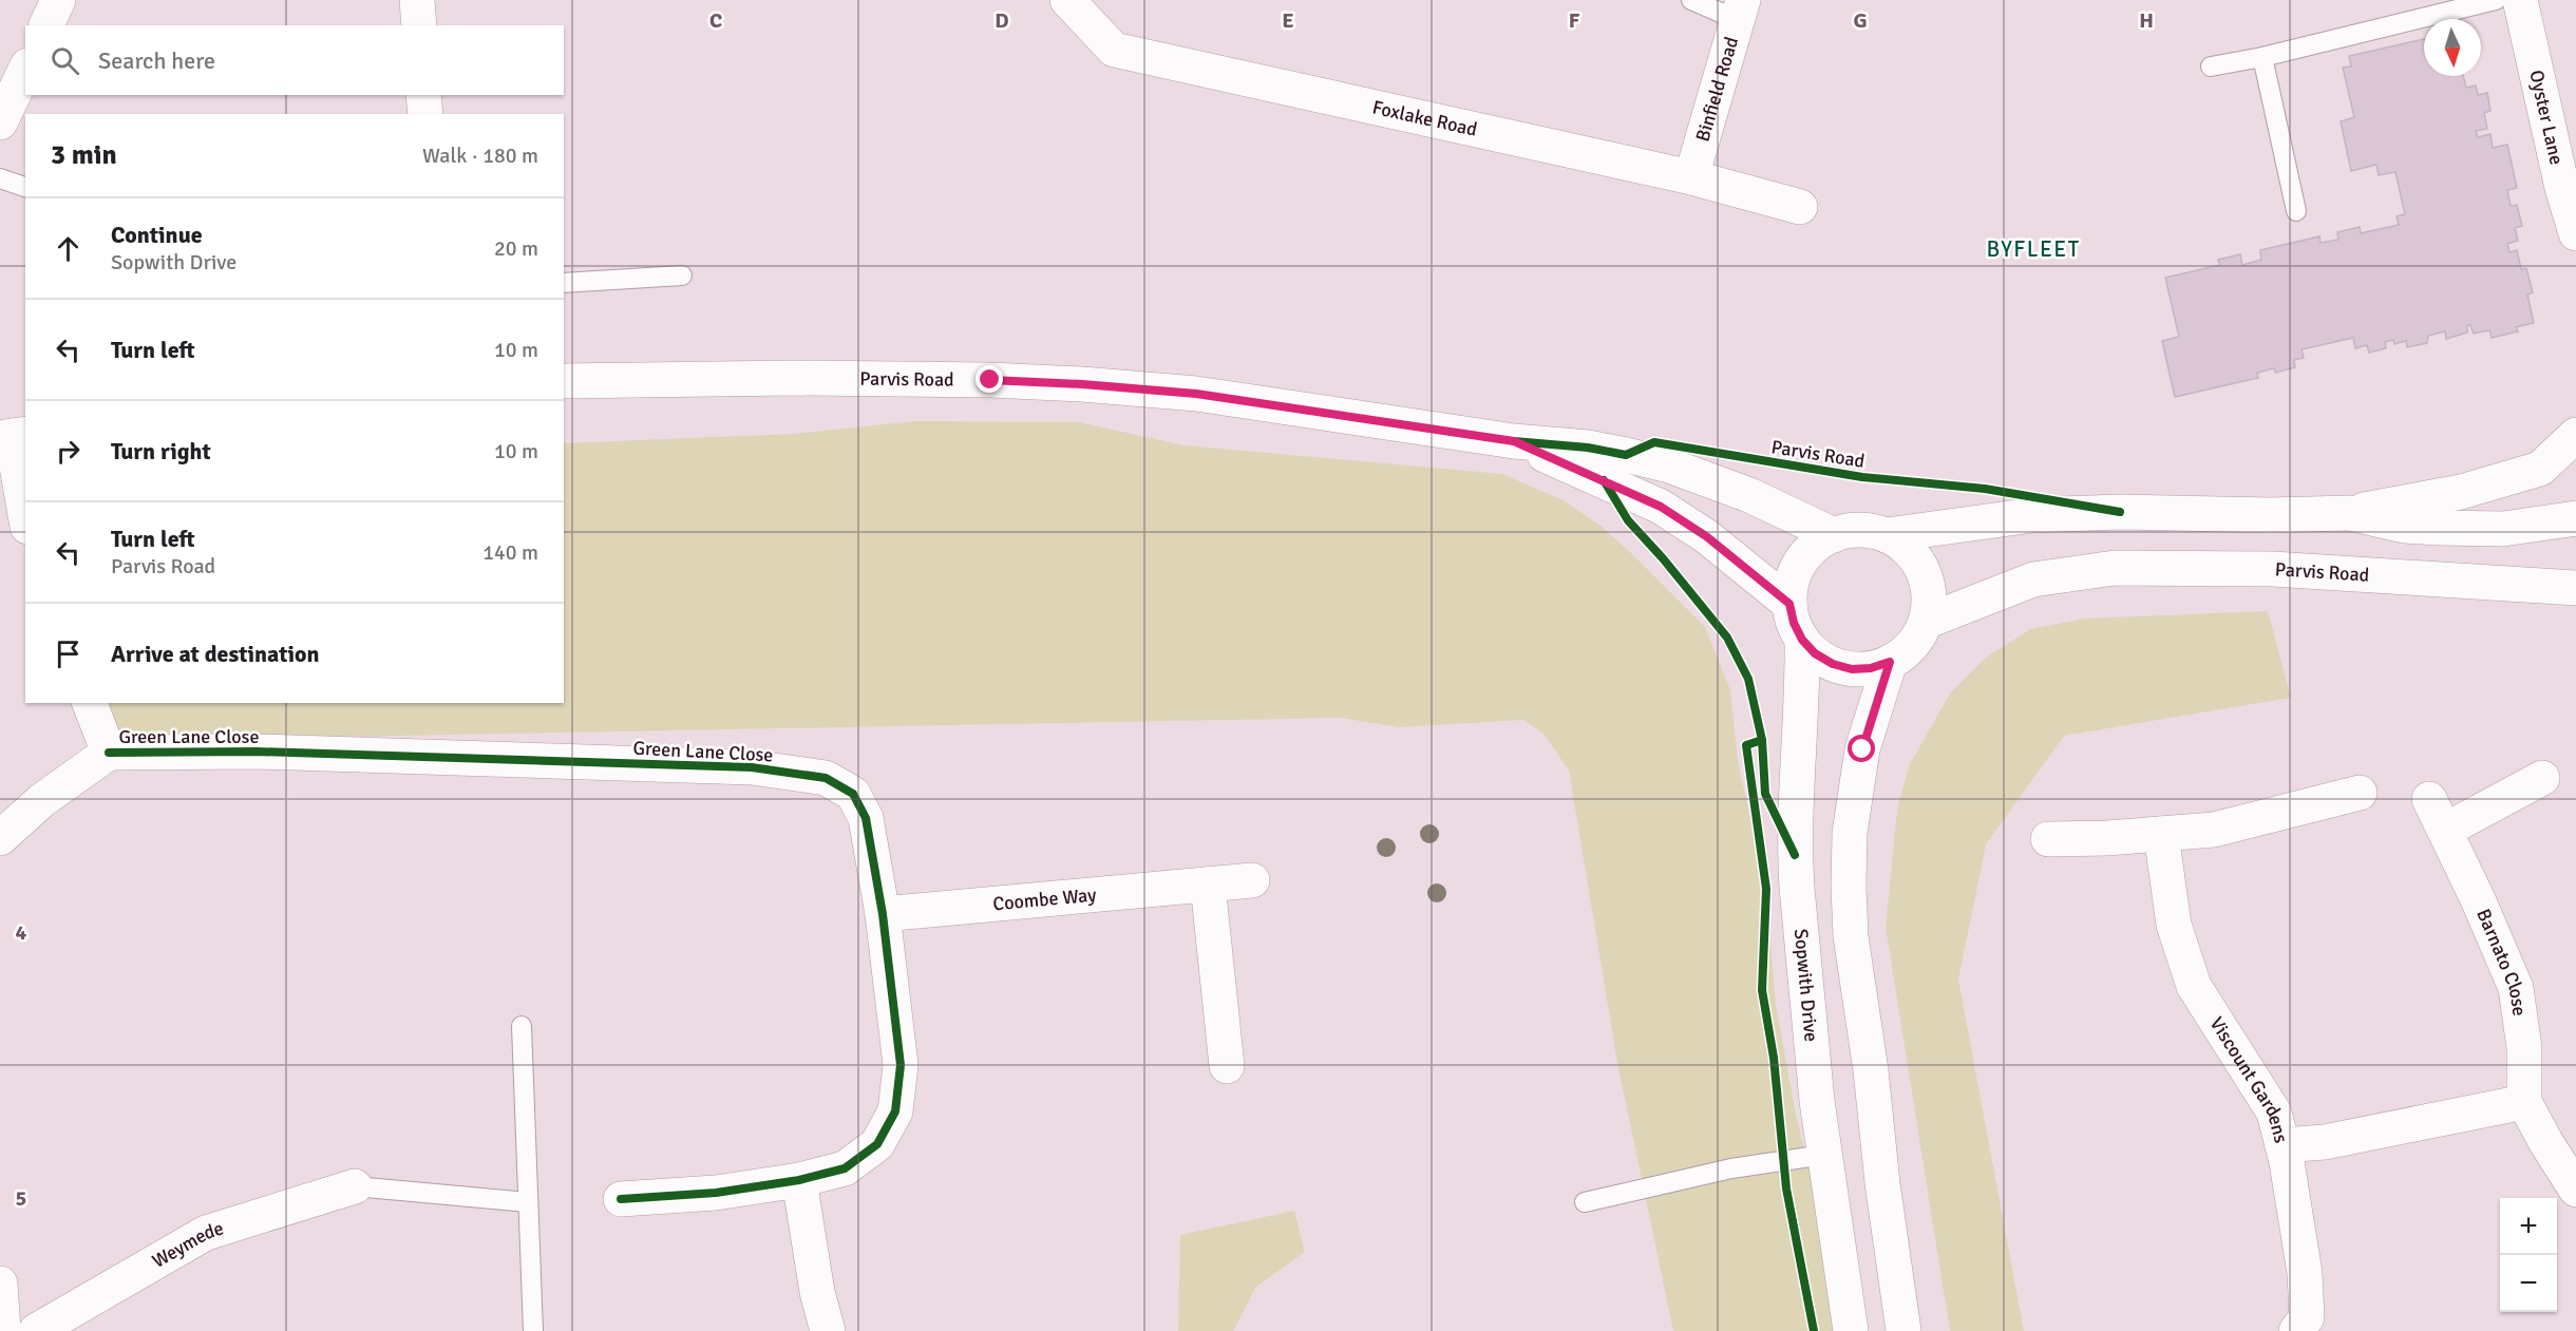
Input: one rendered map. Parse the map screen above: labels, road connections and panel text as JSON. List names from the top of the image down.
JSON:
{
  "streets": {
    "street": [
      "Binfield Road",
      "Oyster Lane",
      "Foxlake Road",
      "Parvis Road",
      "Green Lane Close",
      "Coombe Way",
      "Barnato Close",
      "Sopwith Drive",
      "Viscount Gardens",
      "Weymede"
    ]
  },
  "crossings": [
    ["Binfield Road", "Foxlake Road"],
    ["Parvis Road", "Sopwith Drive"],
    ["Green Lane Close", "Coombe Way"]
  ],
  "districts": ["BYFLEET"],
  "north": "bottom",
  "page": {
    "search": "Search here",
    "heading": ["3 min", "Walk · 180 m"],
    "list": [
      ["Continue", "Sopwith Drive", "20 m"],
      ["Turn left", "10 m"],
      ["Turn right", "10 m"],
      ["Turn left", "Parvis Road", "140 m"],
      "Arrive at destination"
    ],
    "map_buttons": ["+", "−"]
  },
  "grid": {
    "columns": [
      "C",
      "D",
      "E",
      "F",
      "G",
      "H"
    ],
    "rows": ["4", "5"]
  }
}
